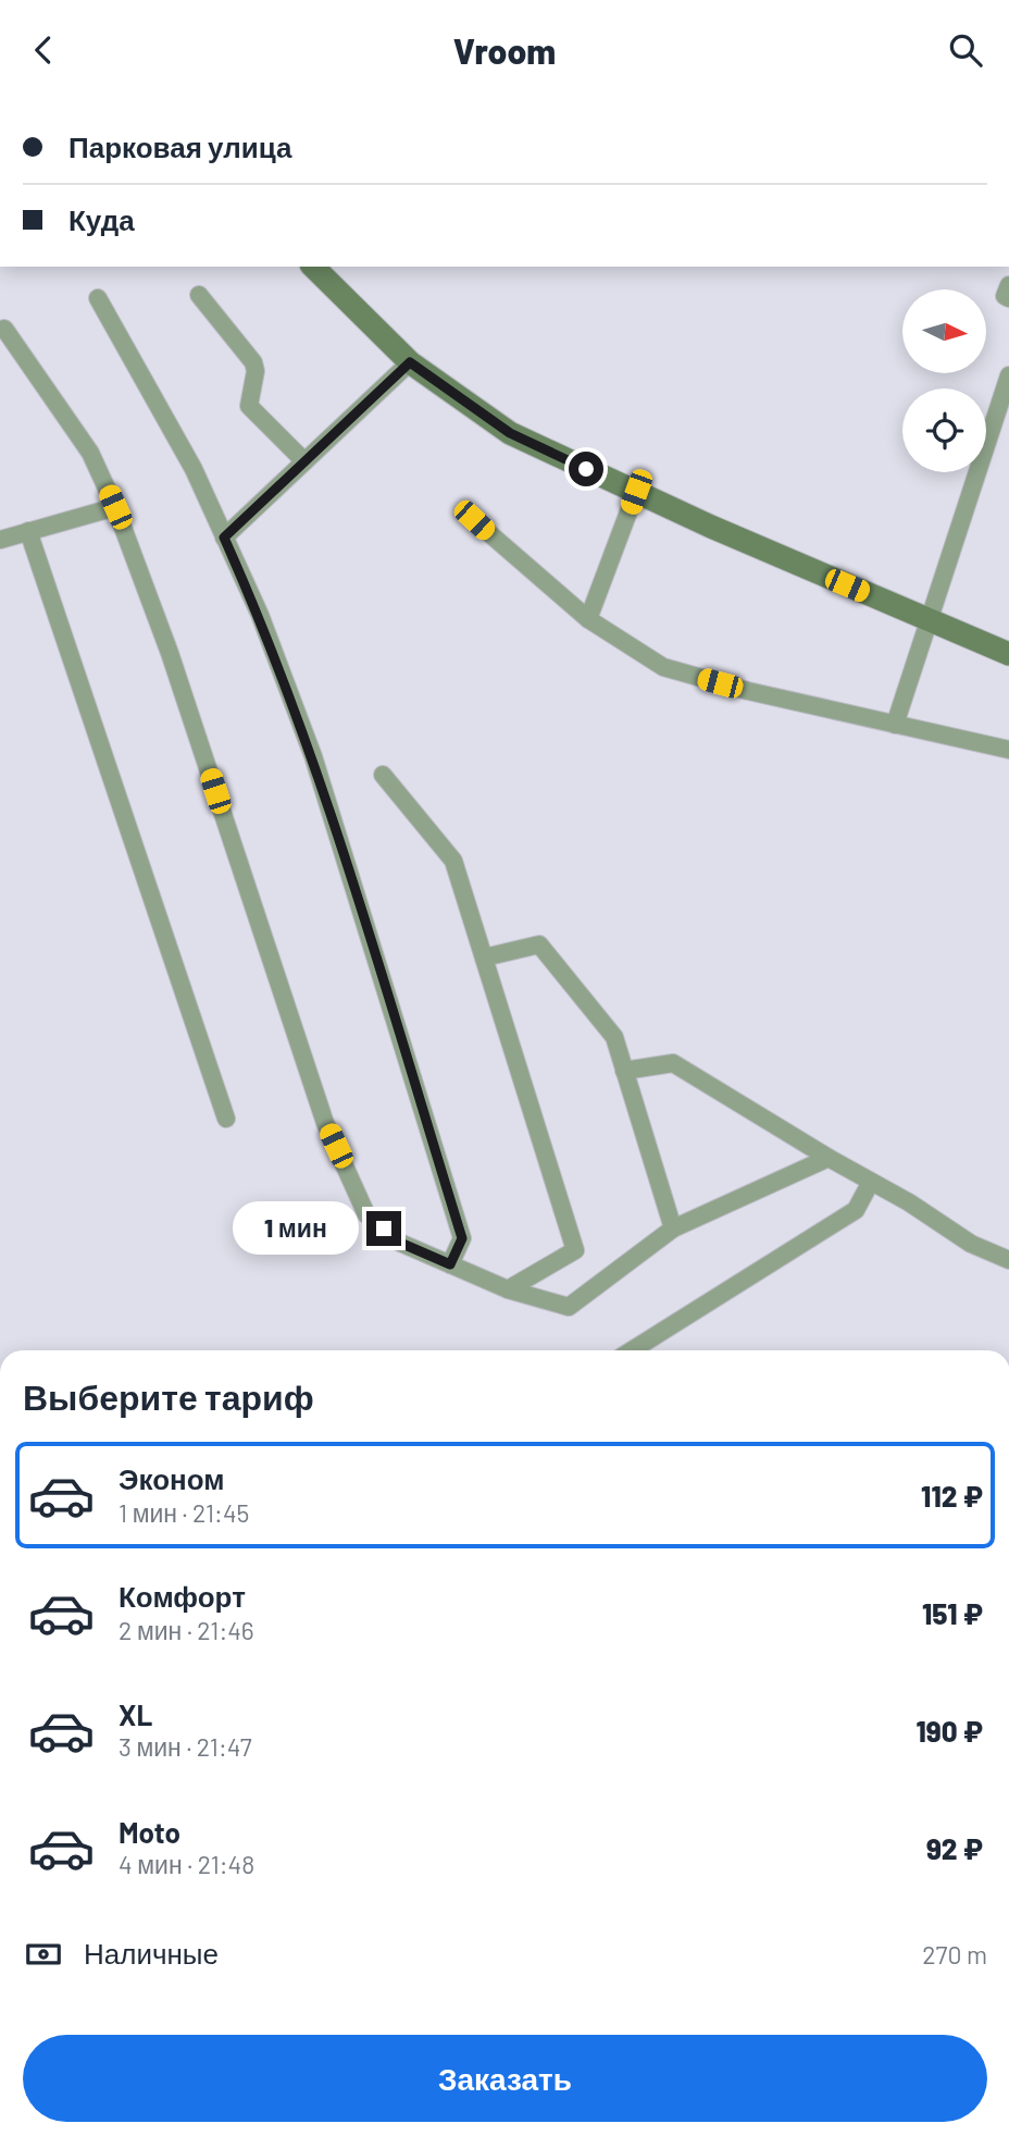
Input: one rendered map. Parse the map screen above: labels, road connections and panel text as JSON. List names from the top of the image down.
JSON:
{
  "north": "right",
  "page": {
    "header": "Vroom",
    "banner": ["Парковая улица", "Куда"],
    "bubble": "1 мин",
    "heading": "Выберите тариф",
    "list": [
      {
        "name": "Эконом",
        "note": "1 мин · 21:45",
        "value": "112 ₽"
      },
      {
        "name": "Комфорт",
        "note": "2 мин · 21:46",
        "value": "151 ₽"
      },
      {
        "name": "XL",
        "note": "3 мин · 21:47",
        "value": "190 ₽"
      },
      {
        "name": "Moto",
        "note": "4 мин · 21:48",
        "value": "92 ₽"
      }
    ],
    "pay": ["Наличные", "270 m"],
    "buttons": "Заказать"
  }
}
